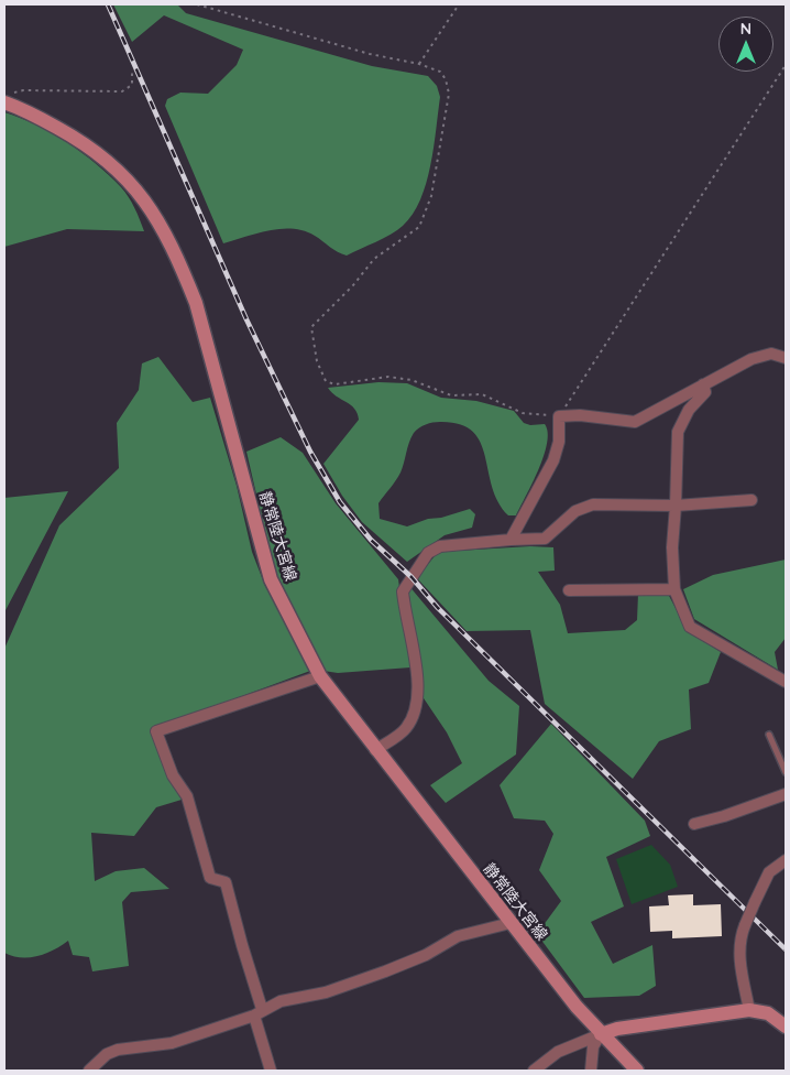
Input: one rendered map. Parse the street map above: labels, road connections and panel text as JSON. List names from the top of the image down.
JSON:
{
  "streets": {
    "main road": ["静常陸大宮線"]
  },
  "north": "top"
}
